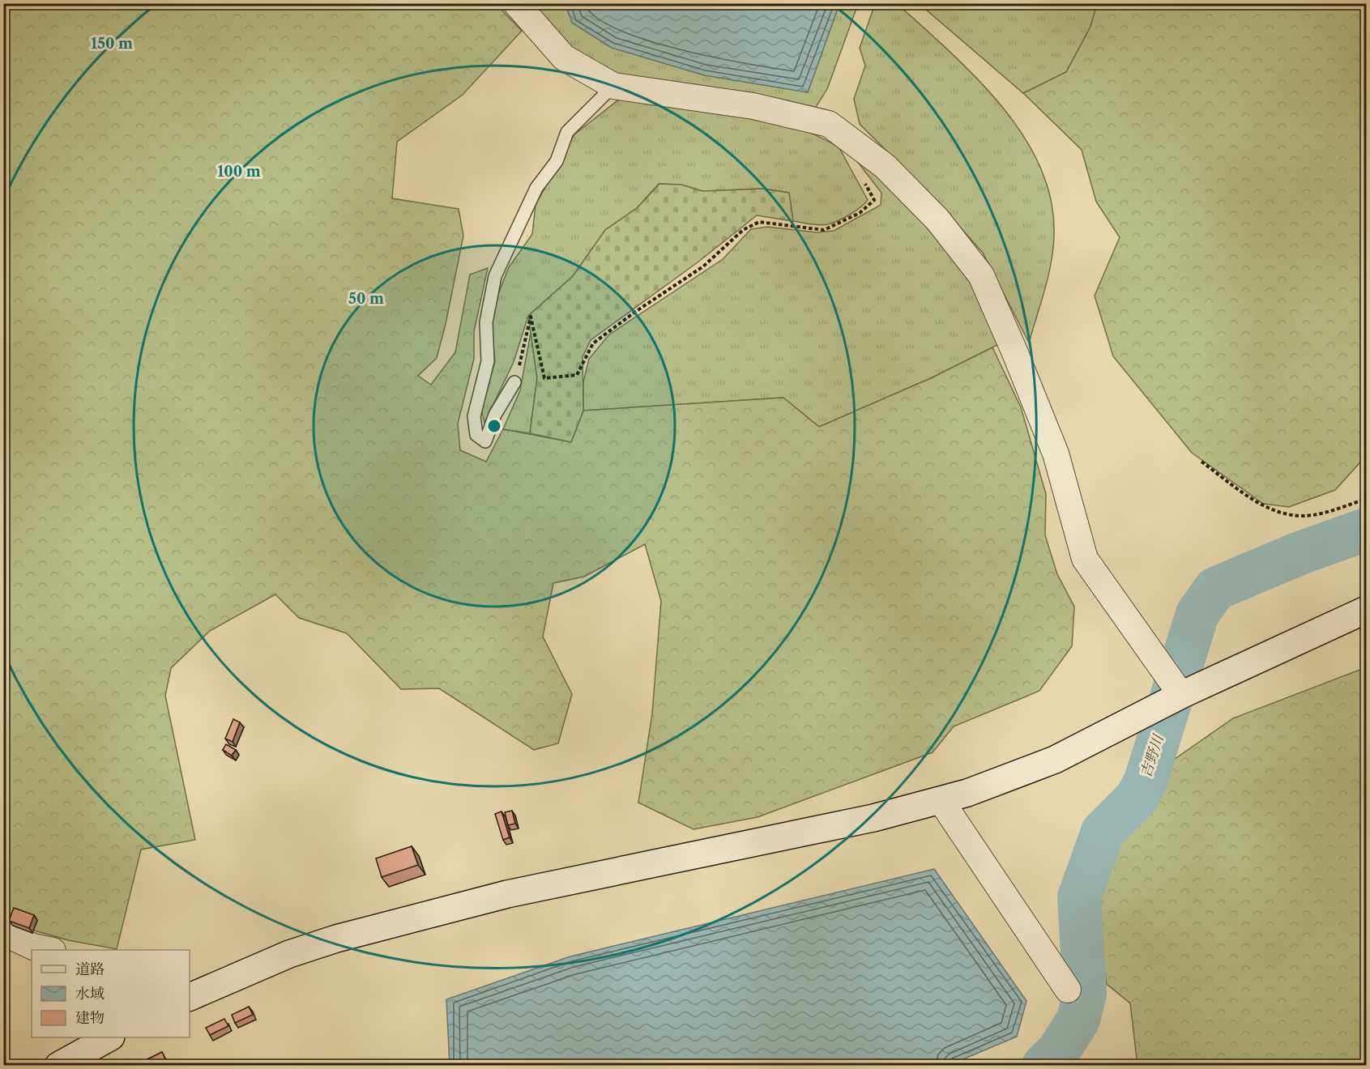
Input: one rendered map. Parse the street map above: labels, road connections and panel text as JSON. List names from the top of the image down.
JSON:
{
  "water": ["吉野川"],
  "legend": ["道路", "水域", "建物"],
  "rings": ["150 m", "100 m", "50 m"]
}
